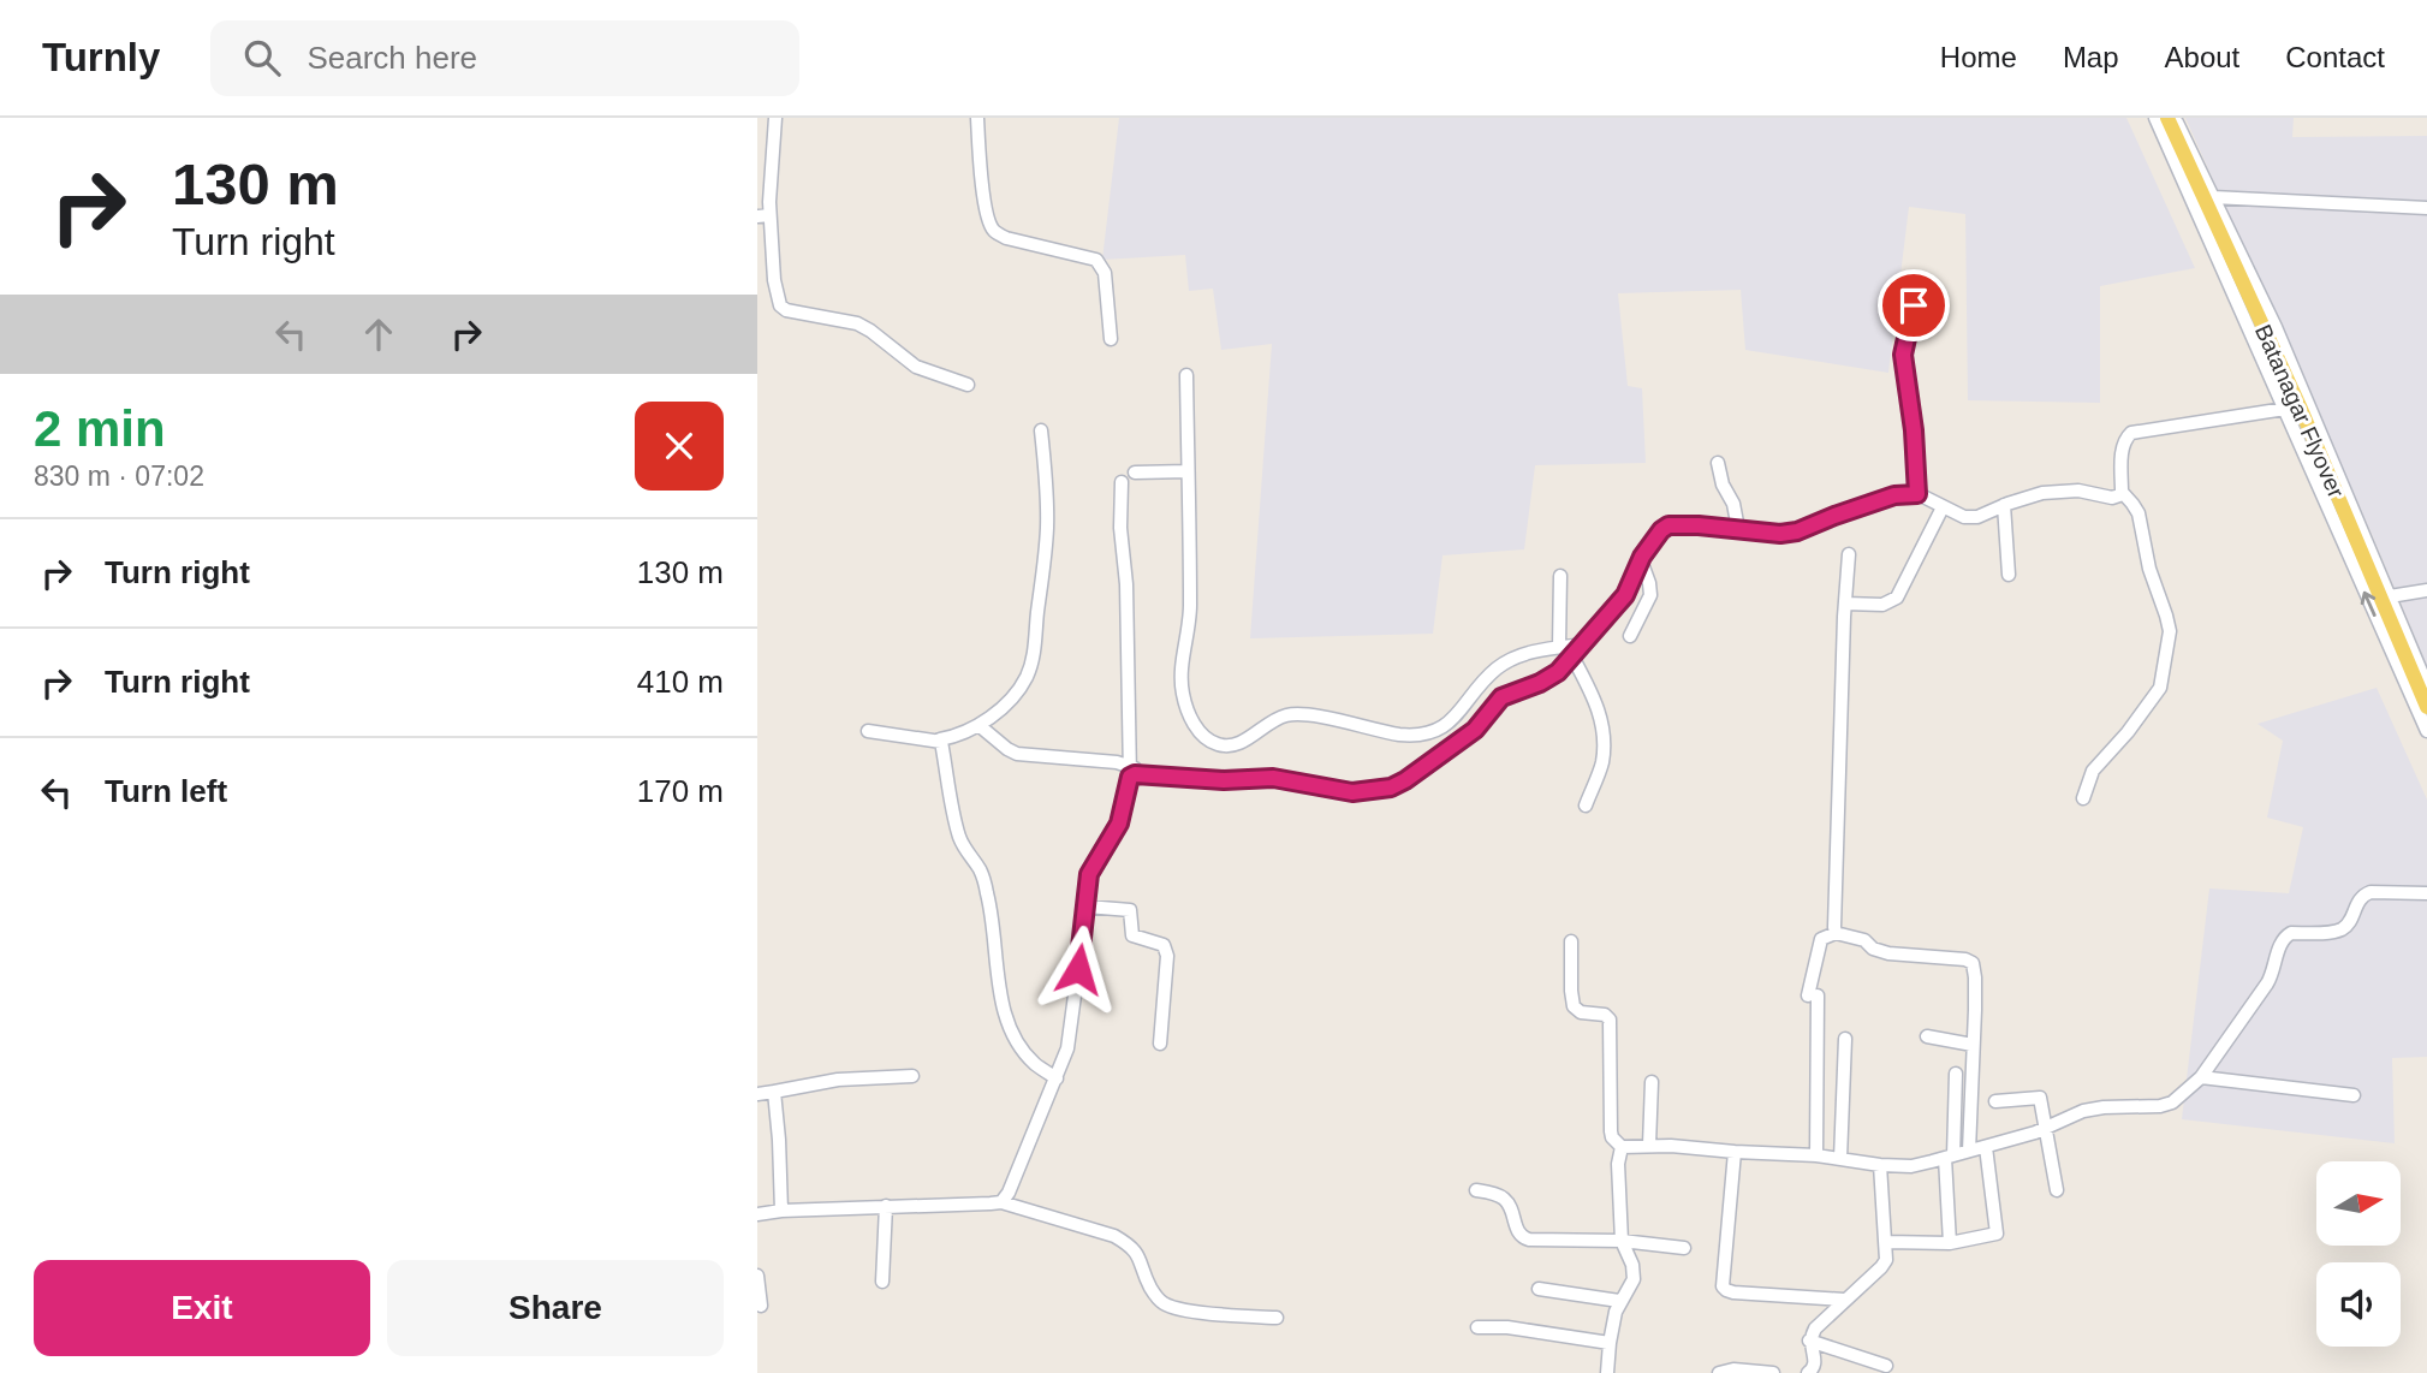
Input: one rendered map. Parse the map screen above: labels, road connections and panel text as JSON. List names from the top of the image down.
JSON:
{
  "streets": {
    "main road": ["Batanagar Flyover"]
  },
  "north": "right",
  "page": {
    "header": "Turnly",
    "search": "Search here",
    "nav": [
      "Home",
      "Map",
      "About",
      "Contact"
    ],
    "turn": ["130 m", "Turn right"],
    "heading": ["2 min", "830 m · 07:02"],
    "list": [
      {
        "name": "Turn right",
        "value": "130 m"
      },
      {
        "name": "Turn right",
        "value": "410 m"
      },
      {
        "name": "Turn left",
        "value": "170 m"
      }
    ],
    "buttons": ["Exit", "Share"]
  }
}
